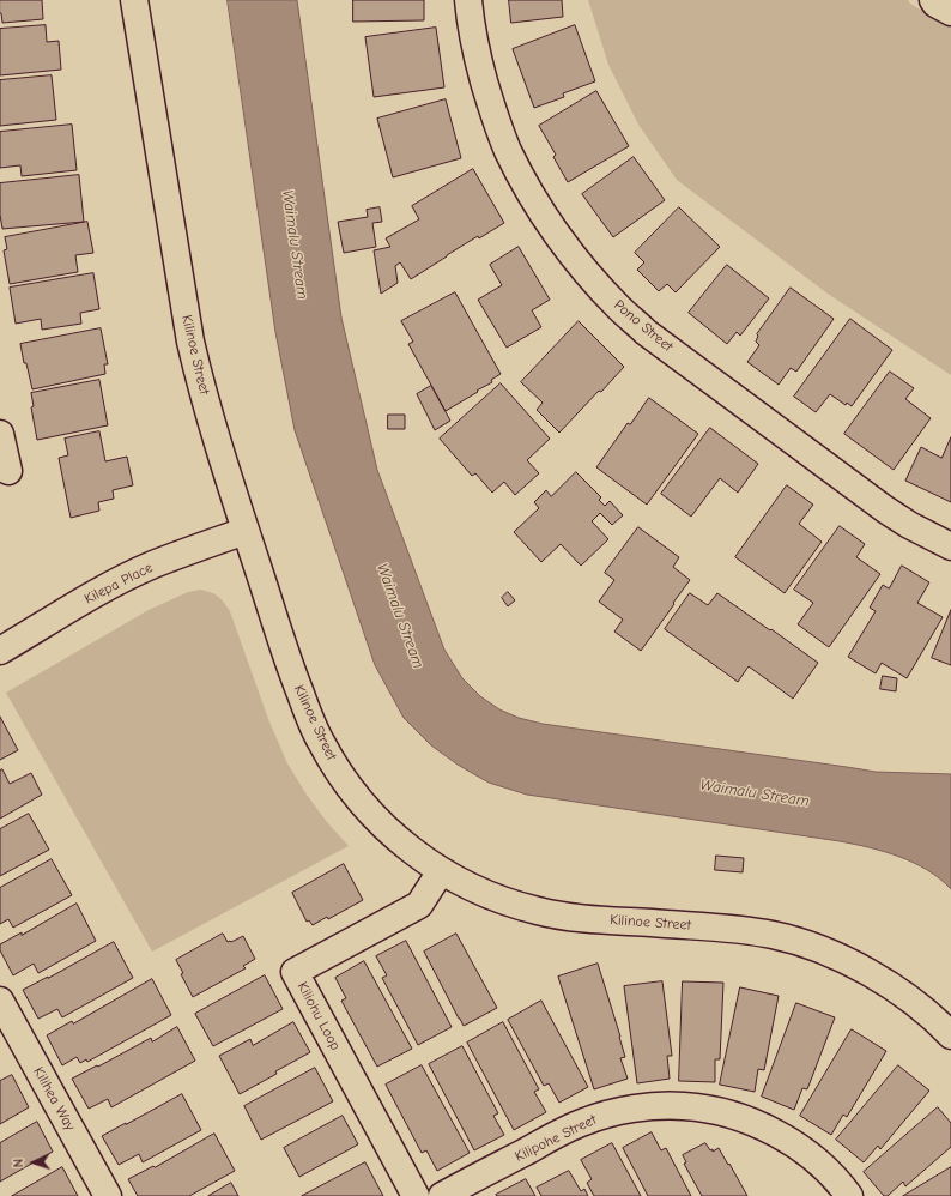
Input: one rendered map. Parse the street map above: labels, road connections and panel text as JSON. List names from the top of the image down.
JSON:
{
  "streets": {
    "street": [
      "Pono Street",
      "Kilinoe Street",
      "Kilepa Place",
      "Kiliohu Loop",
      "Kilihea Way",
      "Kilipohe Street"
    ]
  },
  "crossings": [
    ["Kilinoe Street", "Kilepa Place"],
    ["Kilinoe Street", "Kiliohu Loop"]
  ],
  "water": ["Waimalu Stream"],
  "north": "left"
}
